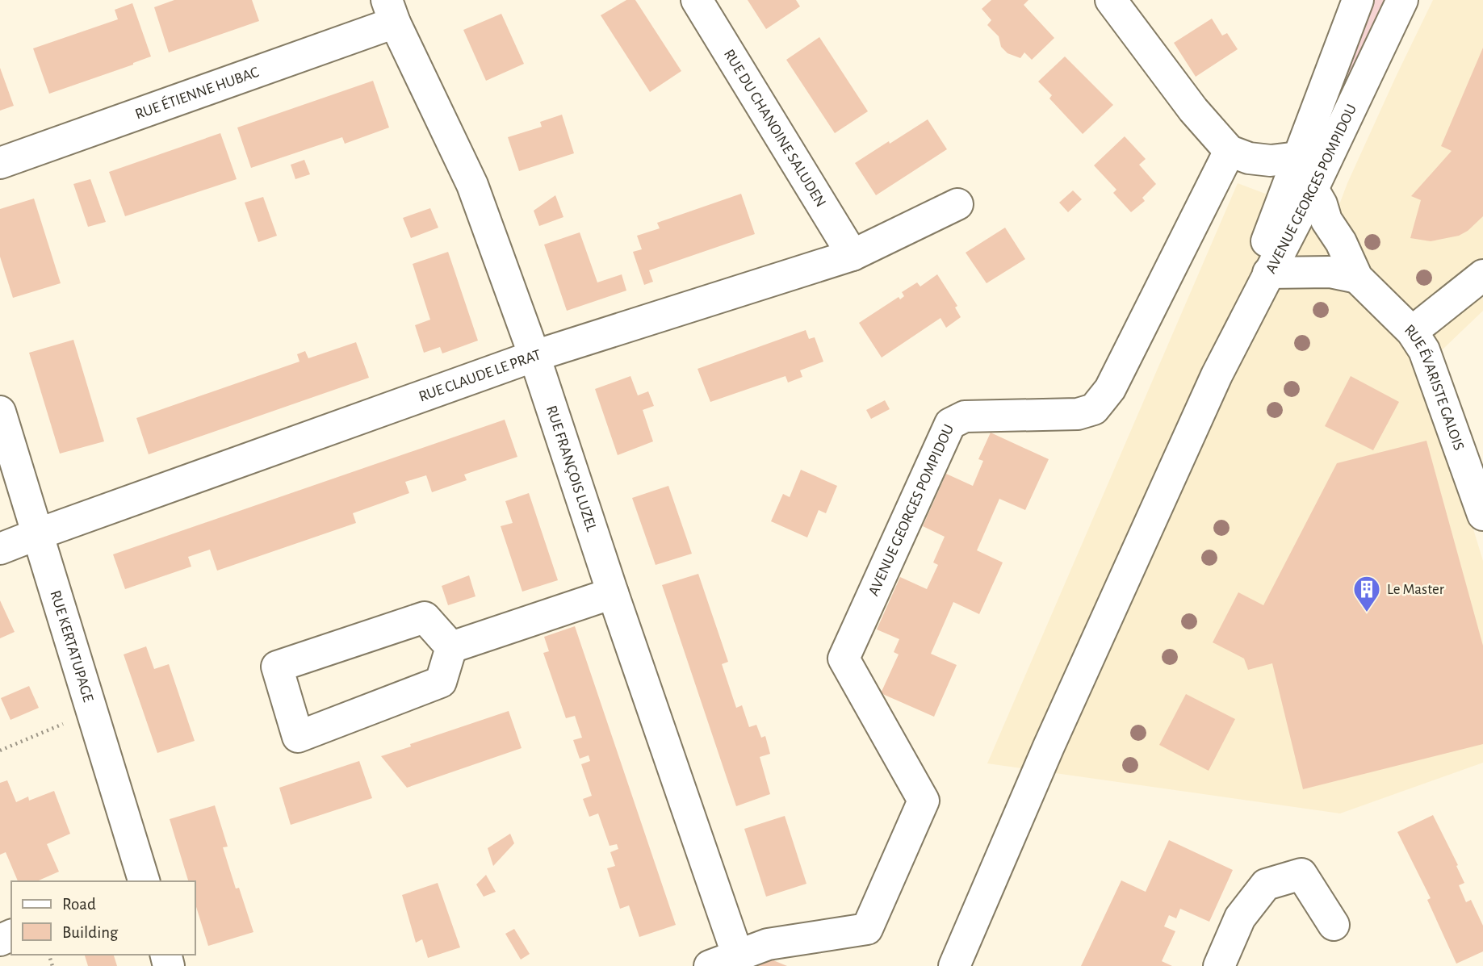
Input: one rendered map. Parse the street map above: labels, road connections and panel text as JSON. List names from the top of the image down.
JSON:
{
  "streets": {
    "street": [
      "RUE ÉTIENNE HUBAC",
      "RUE DU CHANOINE SALUDEN",
      "AVENUE GEORGES POMPIDOU",
      "RUE CLAUDE LE PRAT",
      "RUE ÉVARISTE GALOIS",
      "RUE FRANÇOIS LUZEL",
      "RUE KERTATUPAGE"
    ]
  },
  "crossings": [
    ["RUE ÉTIENNE HUBAC", "RUE FRANÇOIS LUZEL"],
    ["RUE DU CHANOINE SALUDEN", "RUE CLAUDE LE PRAT"],
    ["AVENUE GEORGES POMPIDOU", "RUE ÉVARISTE GALOIS"],
    ["RUE CLAUDE LE PRAT", "RUE FRANÇOIS LUZEL"],
    ["RUE CLAUDE LE PRAT", "RUE KERTATUPAGE"]
  ],
  "places": {
    "building": ["Le Master"]
  },
  "legend": ["Road", "Building"]
}
